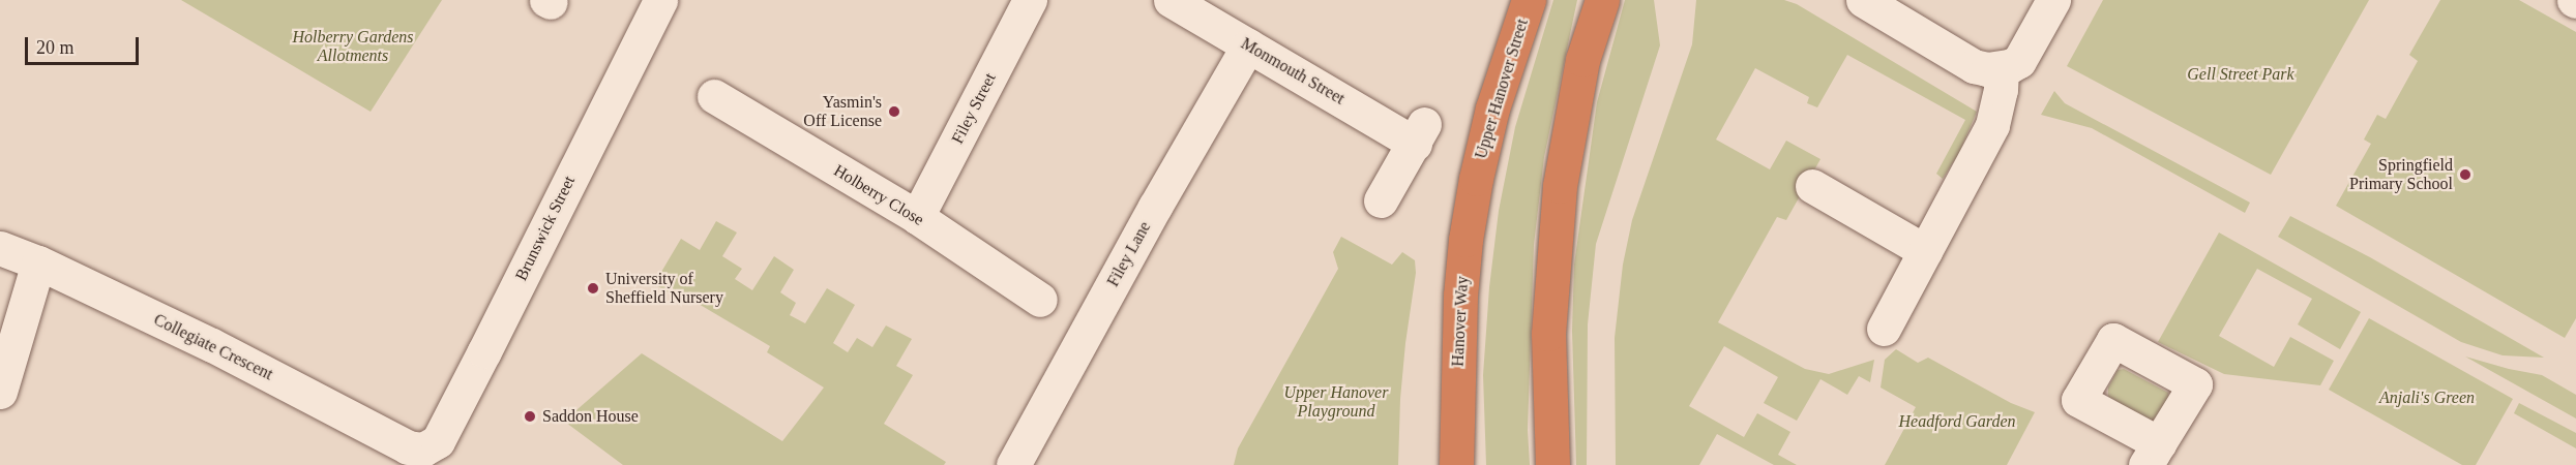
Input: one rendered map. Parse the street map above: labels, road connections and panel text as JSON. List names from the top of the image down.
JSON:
{
  "streets": {
    "highway": ["Upper Hanover Street", "Hanover Way"],
    "street": [
      "Monmouth Street",
      "Filey Street",
      "Holberry Close",
      "Brunswick Street",
      "Filey Lane",
      "Collegiate Crescent"
    ]
  },
  "crossings": [
    ["Monmouth Street", "Filey Lane"],
    ["Upper Hanover Street", "Hanover Way"],
    ["Filey Street", "Holberry Close"],
    ["Brunswick Street", "Collegiate Crescent"]
  ],
  "parks": [
    "Holberry Gardens Allotments",
    "Gell Street Park",
    "Upper Hanover Playground",
    "Anjali's Green",
    "Headford Garden"
  ],
  "places": [
    "Yasmin's Off License",
    "Springfield Primary School",
    "University of Sheffield Nursery",
    "Saddon House"
  ],
  "scale_bar": "20 m"
}
